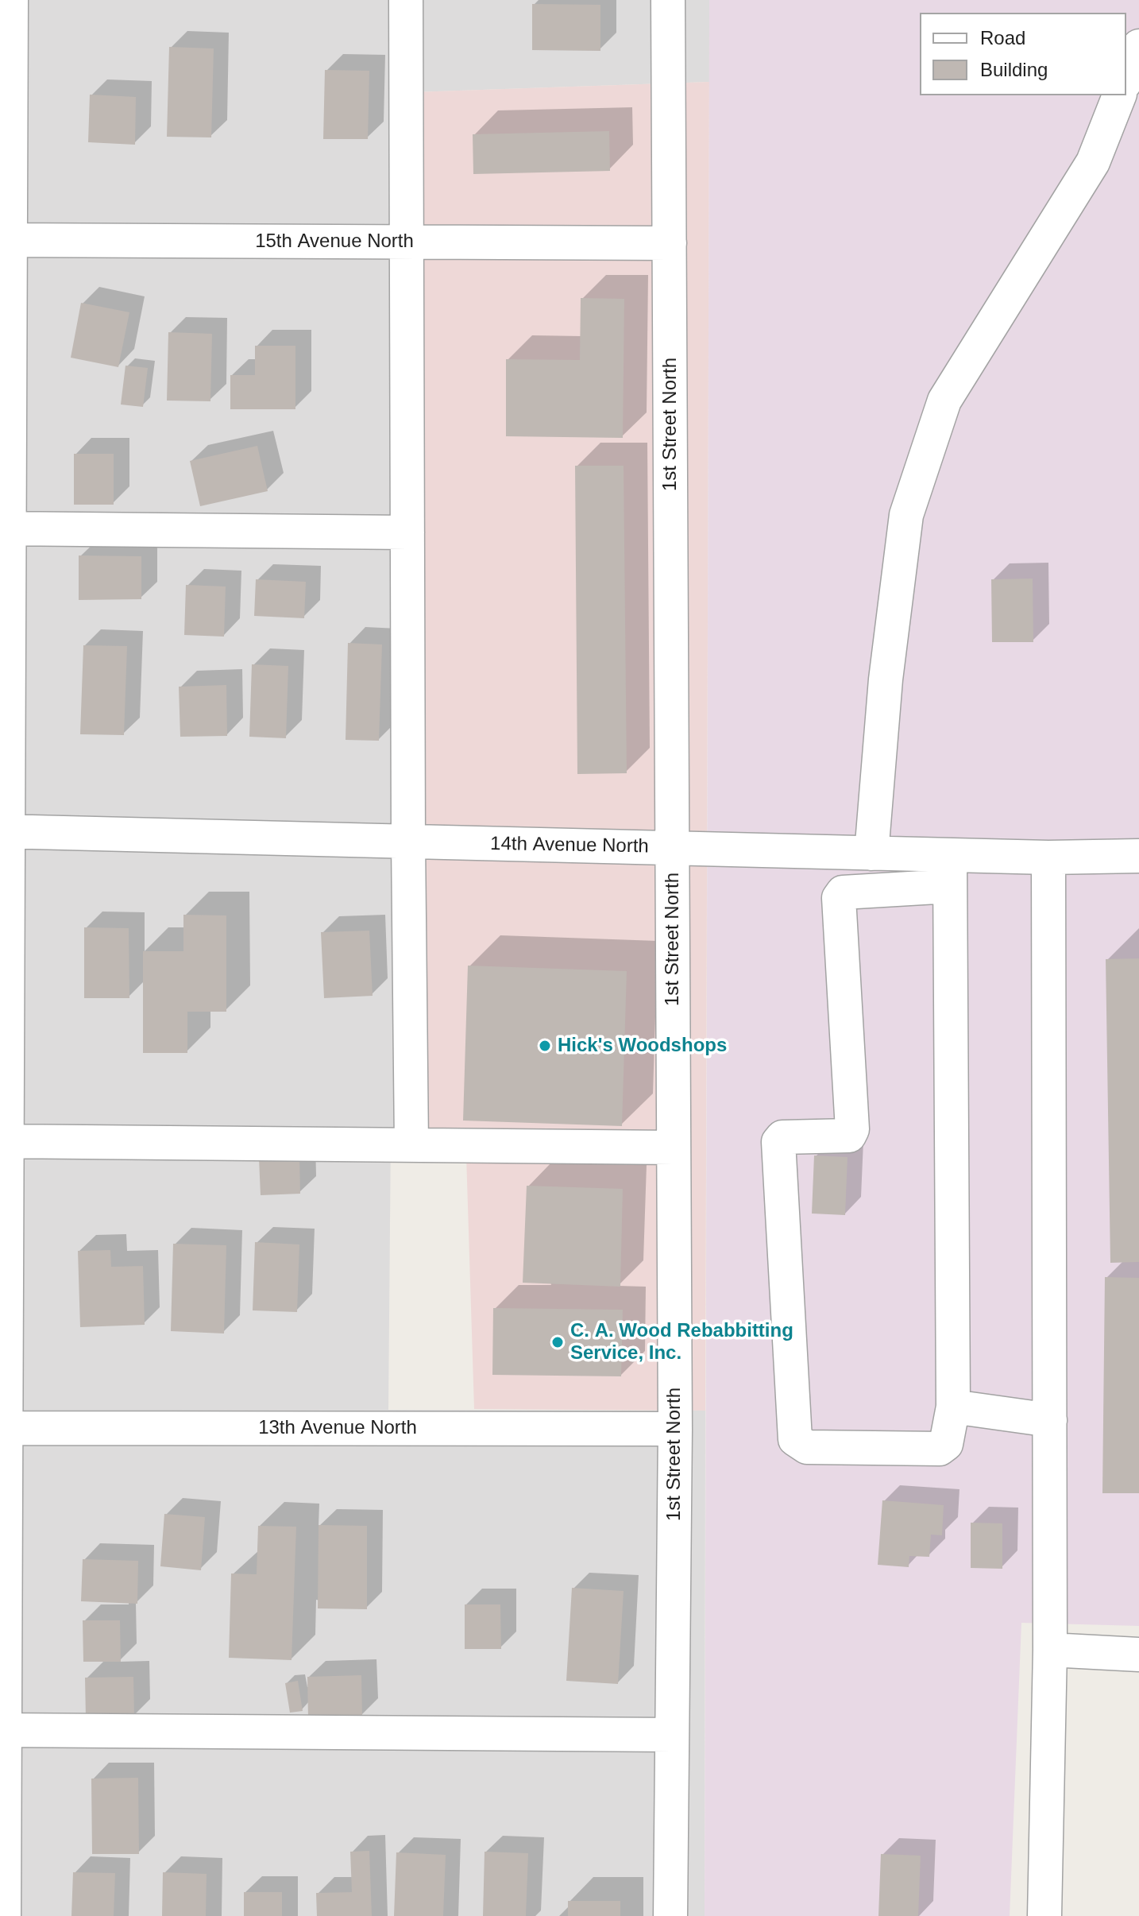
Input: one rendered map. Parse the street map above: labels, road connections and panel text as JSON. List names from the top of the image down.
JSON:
{
  "streets": {
    "street": [
      "15th Avenue North",
      "1st Street North",
      "14th Avenue North",
      "13th Avenue North"
    ]
  },
  "crossings": [
    ["15th Avenue North", "1st Street North"],
    ["1st Street North", "14th Avenue North"],
    ["1st Street North", "13th Avenue North"]
  ],
  "places": ["Hick's Woodshops", "C. A. Wood Rebabbitting Service, Inc."],
  "legend": ["Road", "Building"]
}
